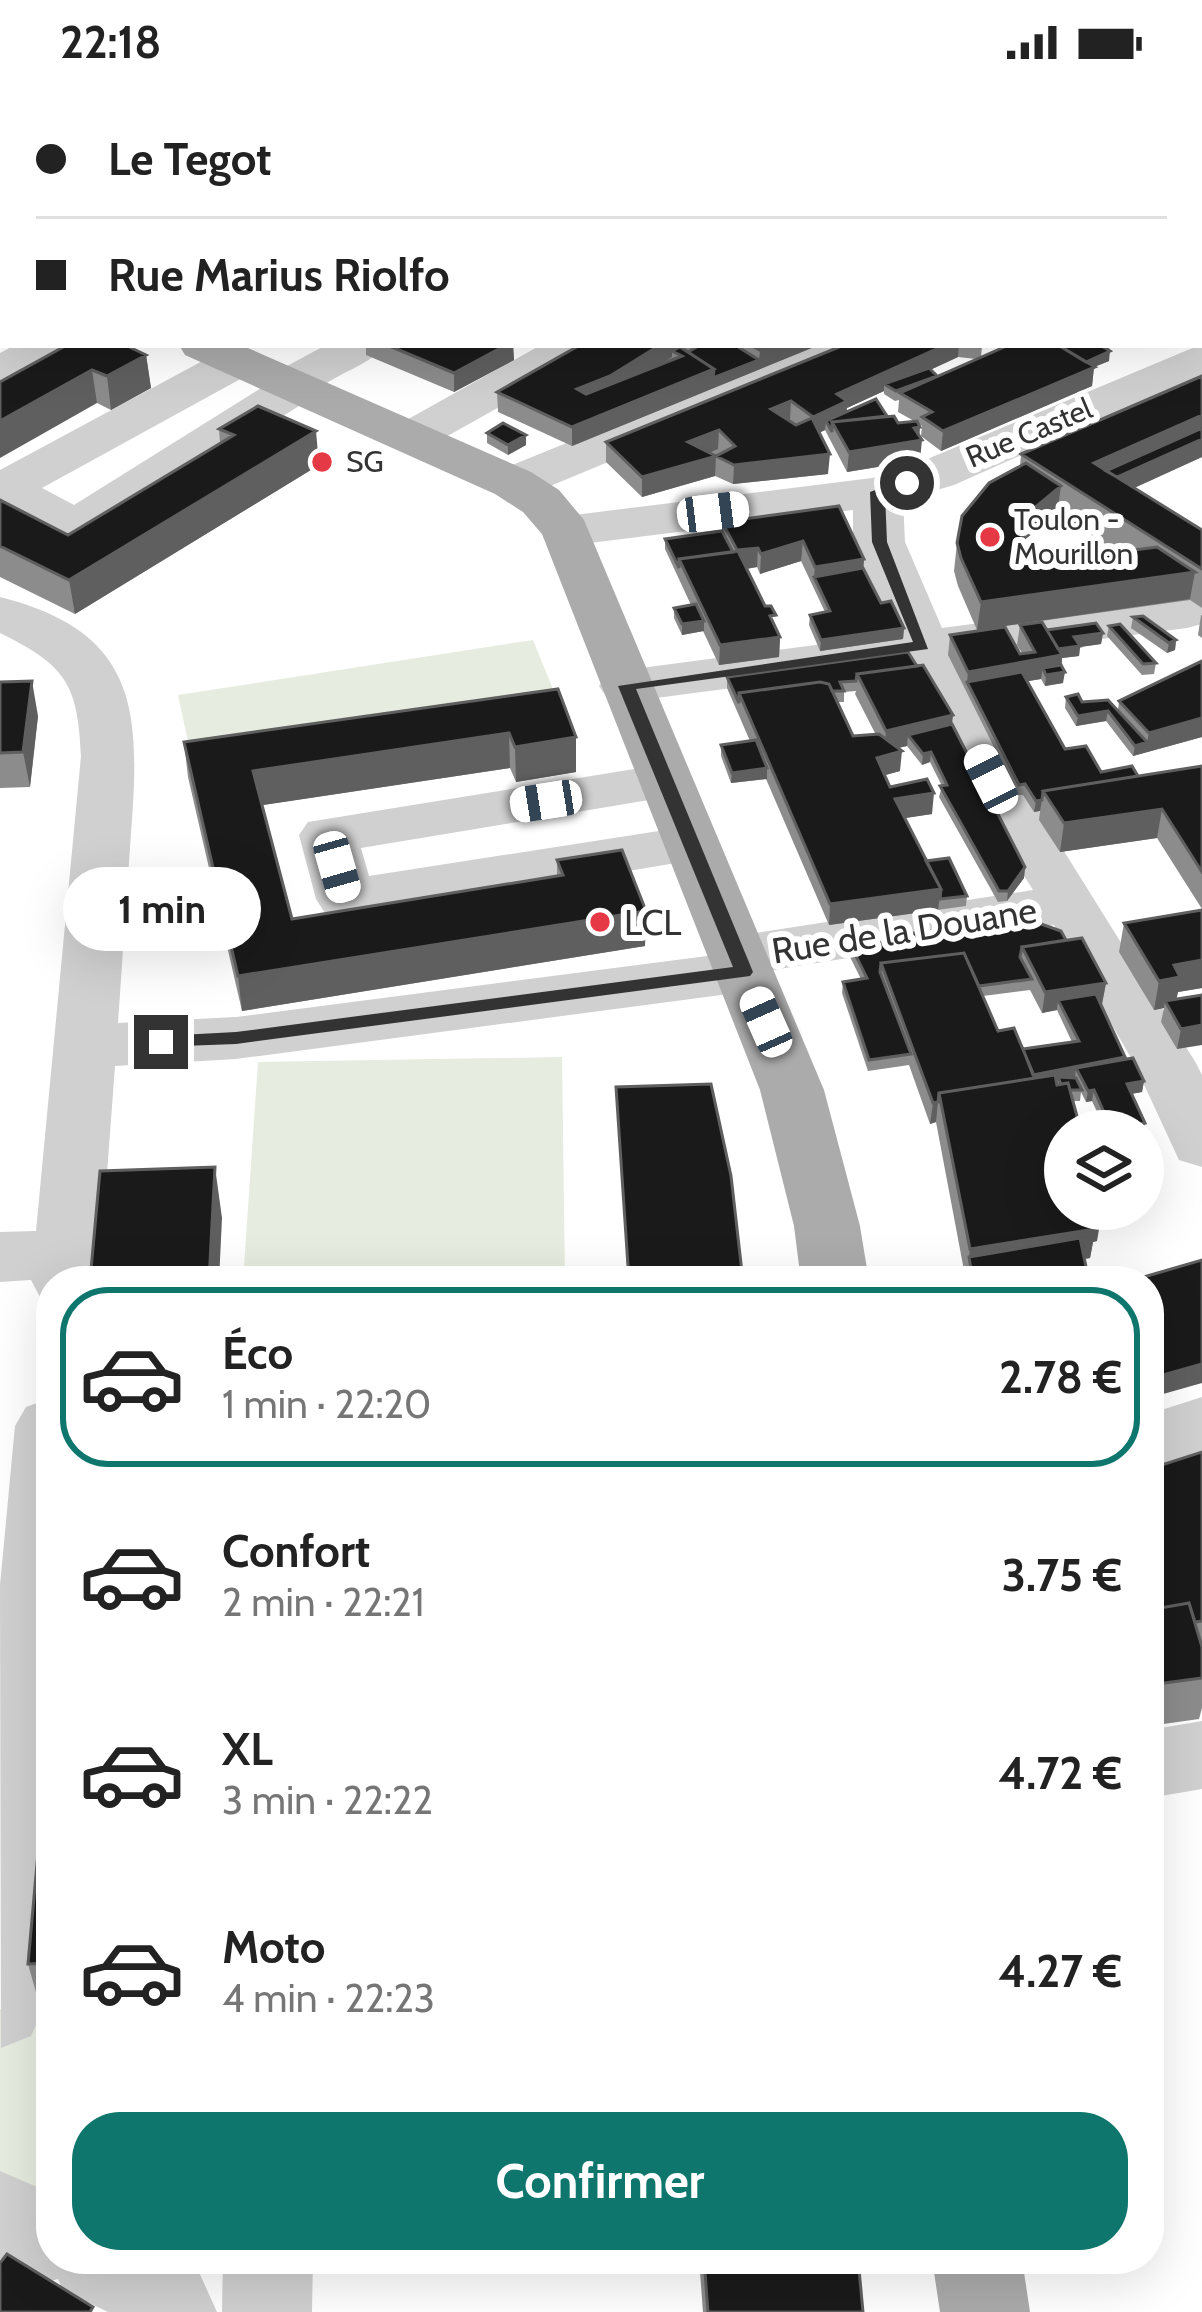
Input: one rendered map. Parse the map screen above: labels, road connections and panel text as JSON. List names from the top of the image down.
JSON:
{
  "streets": {
    "street": ["Rue Castel", "Rue de la Douane"]
  },
  "places": ["SG", "Toulon - Mourillon", "LCL"],
  "page": {
    "status": "22:18",
    "banner": ["Le Tegot", "Rue Marius Riolfo"],
    "bubble": "1 min",
    "list": [
      {
        "name": "Éco",
        "note": "1 min · 22:20",
        "value": "2.78 €"
      },
      {
        "name": "Confort",
        "note": "2 min · 22:21",
        "value": "3.75 €"
      },
      {
        "name": "XL",
        "note": "3 min · 22:22",
        "value": "4.72 €"
      },
      {
        "name": "Moto",
        "note": "4 min · 22:23",
        "value": "4.27 €"
      }
    ],
    "buttons": "Confirmer"
  }
}
